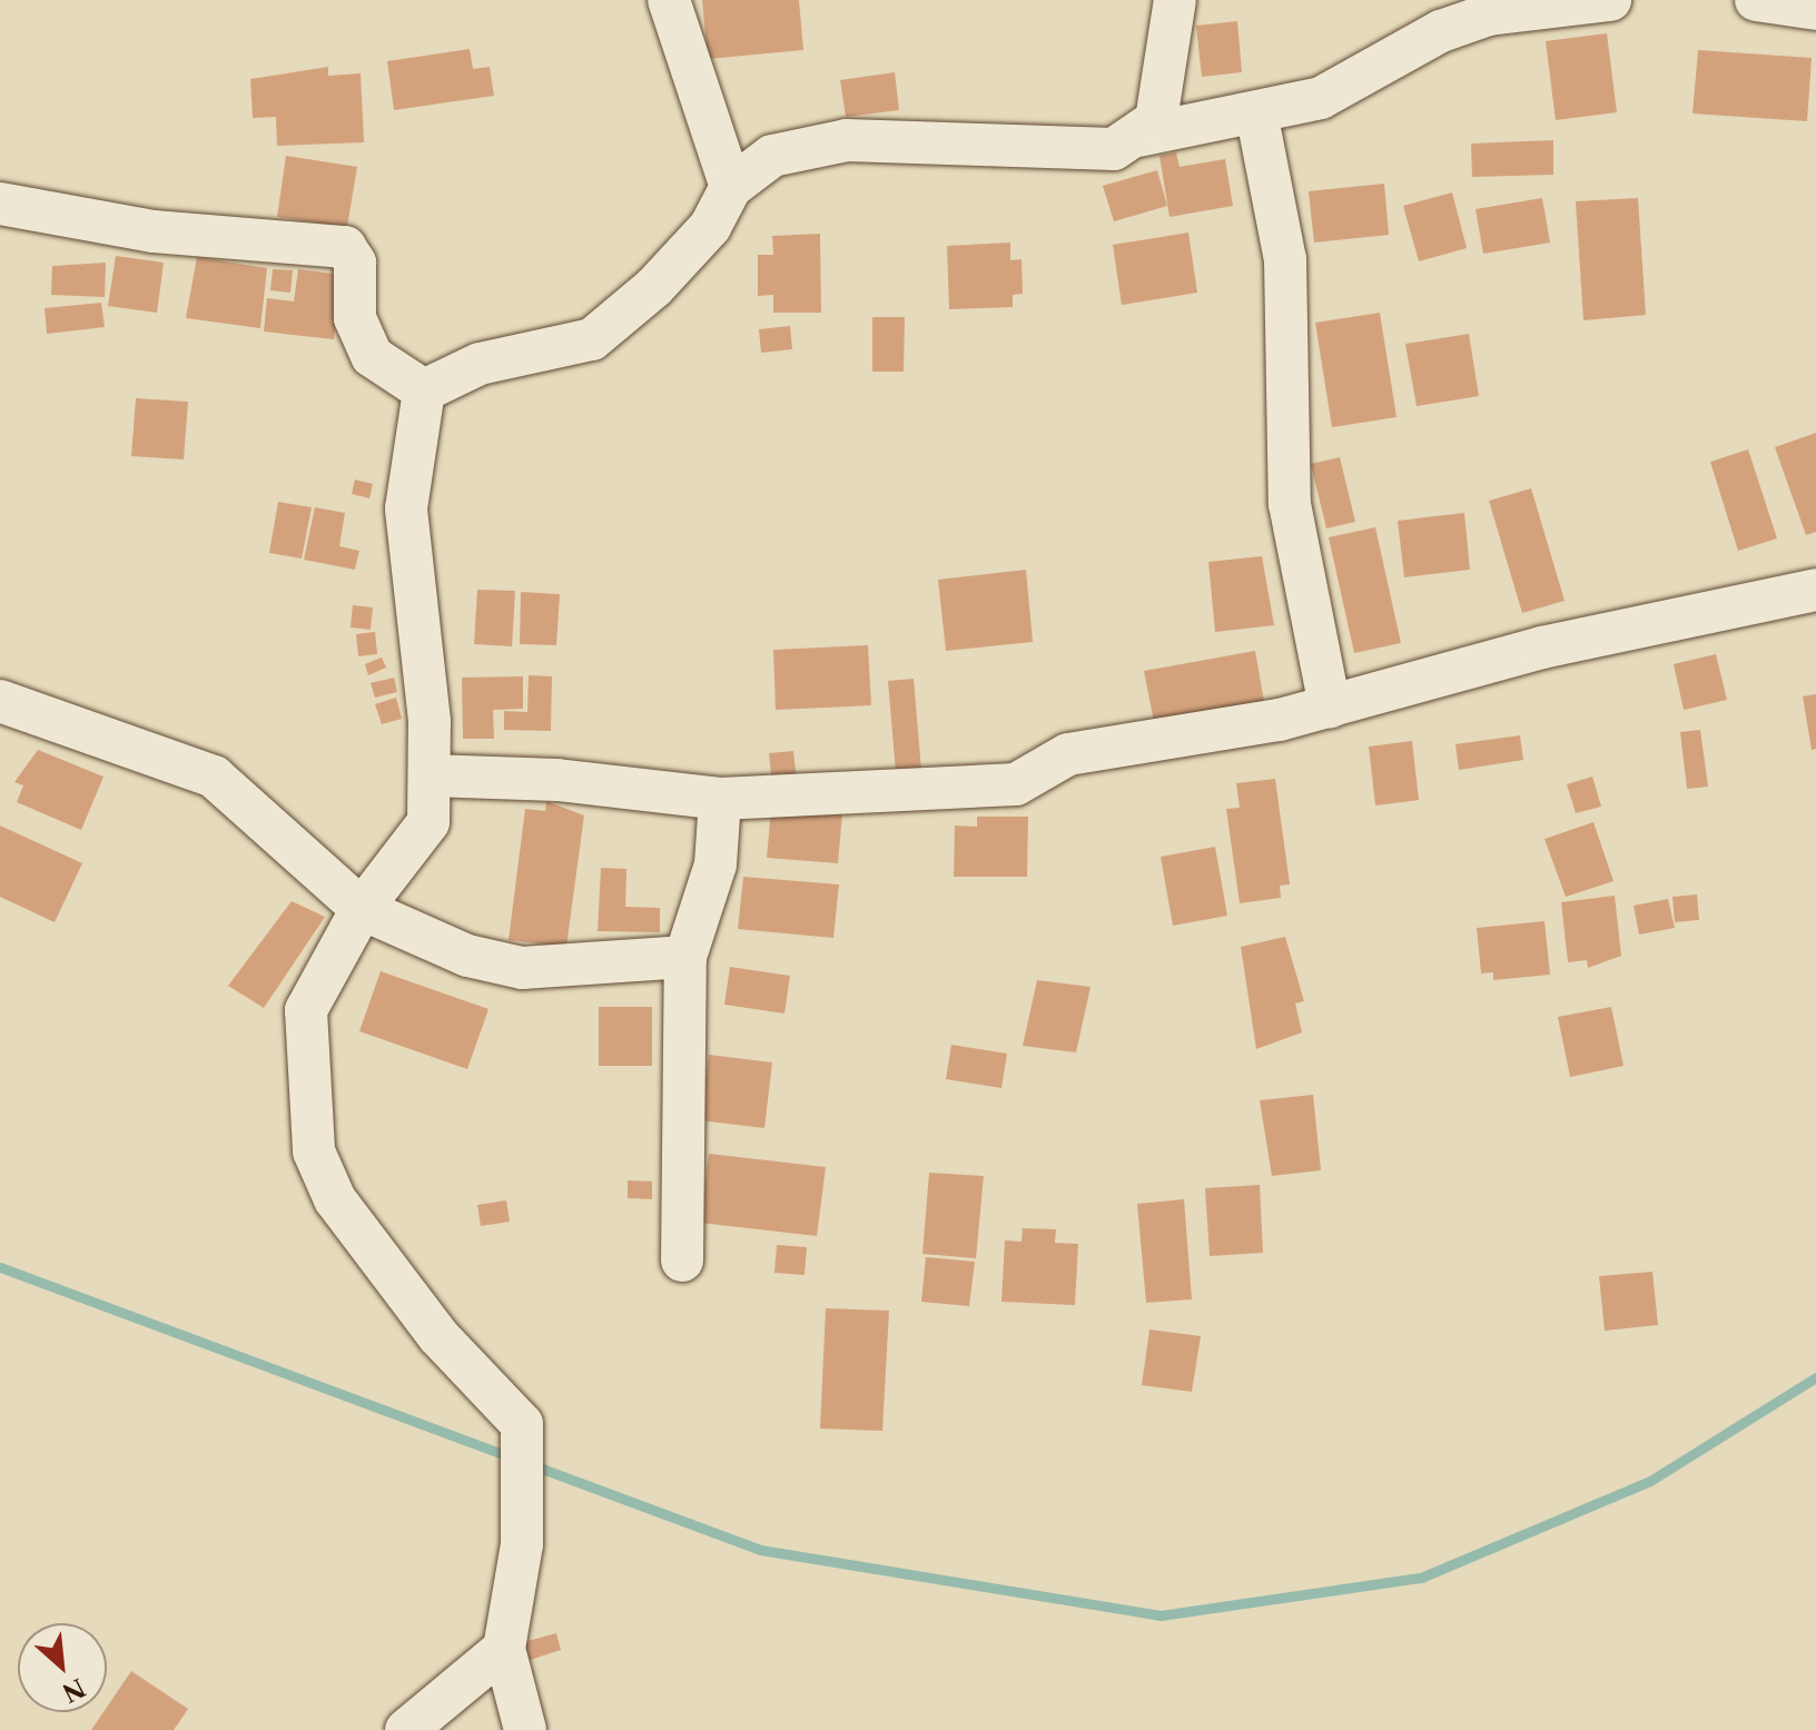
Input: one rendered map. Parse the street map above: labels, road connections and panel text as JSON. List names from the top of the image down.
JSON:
{
  "north": "bottom right"
}
